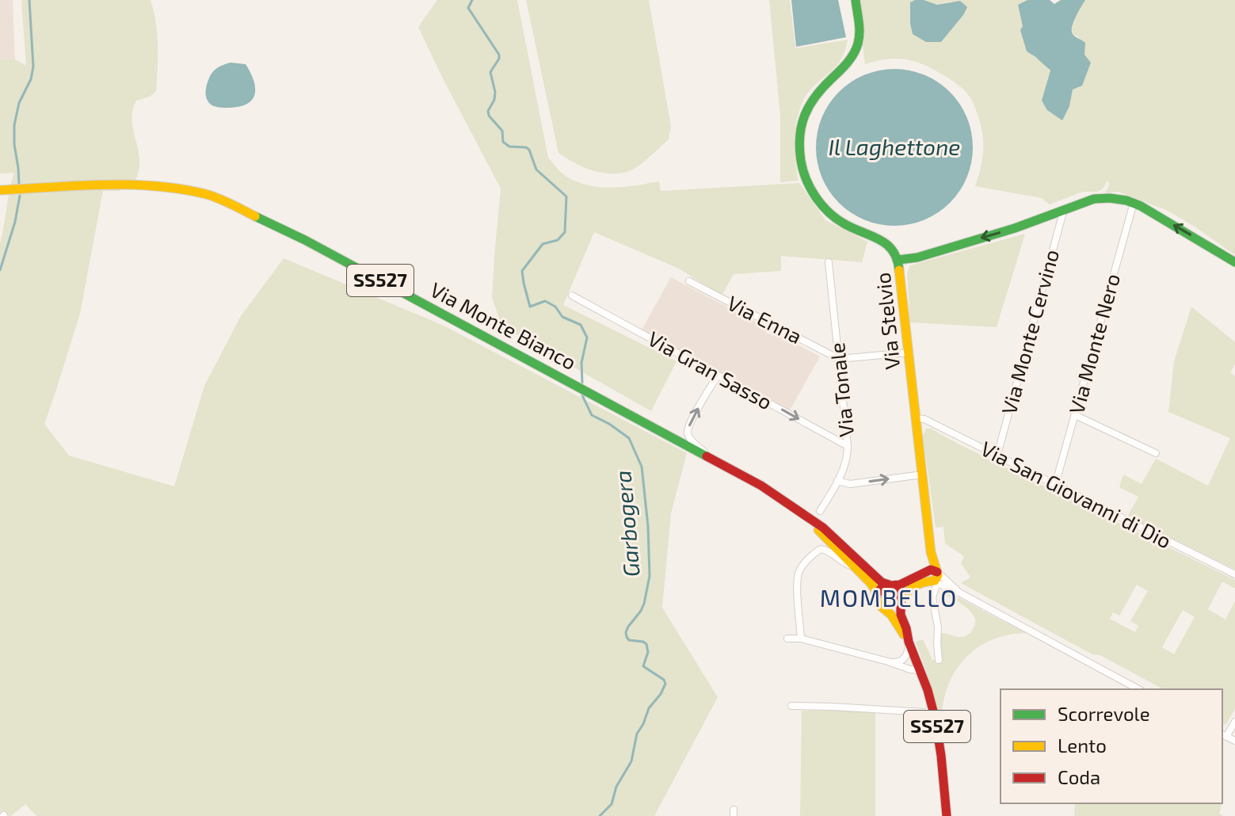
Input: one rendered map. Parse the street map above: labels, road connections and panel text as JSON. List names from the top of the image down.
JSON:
{
  "streets": {
    "main road": ["SS527", "Via Stelvio", "Via Monte Bianco"],
    "street": [
      "Via Enna",
      "Via Monte Cervino",
      "Via Monte Nero",
      "Via Gran Sasso",
      "Via Tonale",
      "Via San Giovanni di Dio"
    ]
  },
  "crossings": [
    ["Via Enna", "Via Tonale"],
    ["Via Stelvio", "Via San Giovanni di Dio"],
    ["Via Monte Cervino", "Via San Giovanni di Dio"],
    ["Via Monte Nero", "Via San Giovanni di Dio"],
    ["Via Gran Sasso", "Via Tonale"]
  ],
  "one_way": ["Via Gran Sasso"],
  "districts": ["MOMBELLO"],
  "water": ["Il Laghettone", "Garbogera"],
  "legend": ["Scorrevole", "Lento", "Coda"]
}
